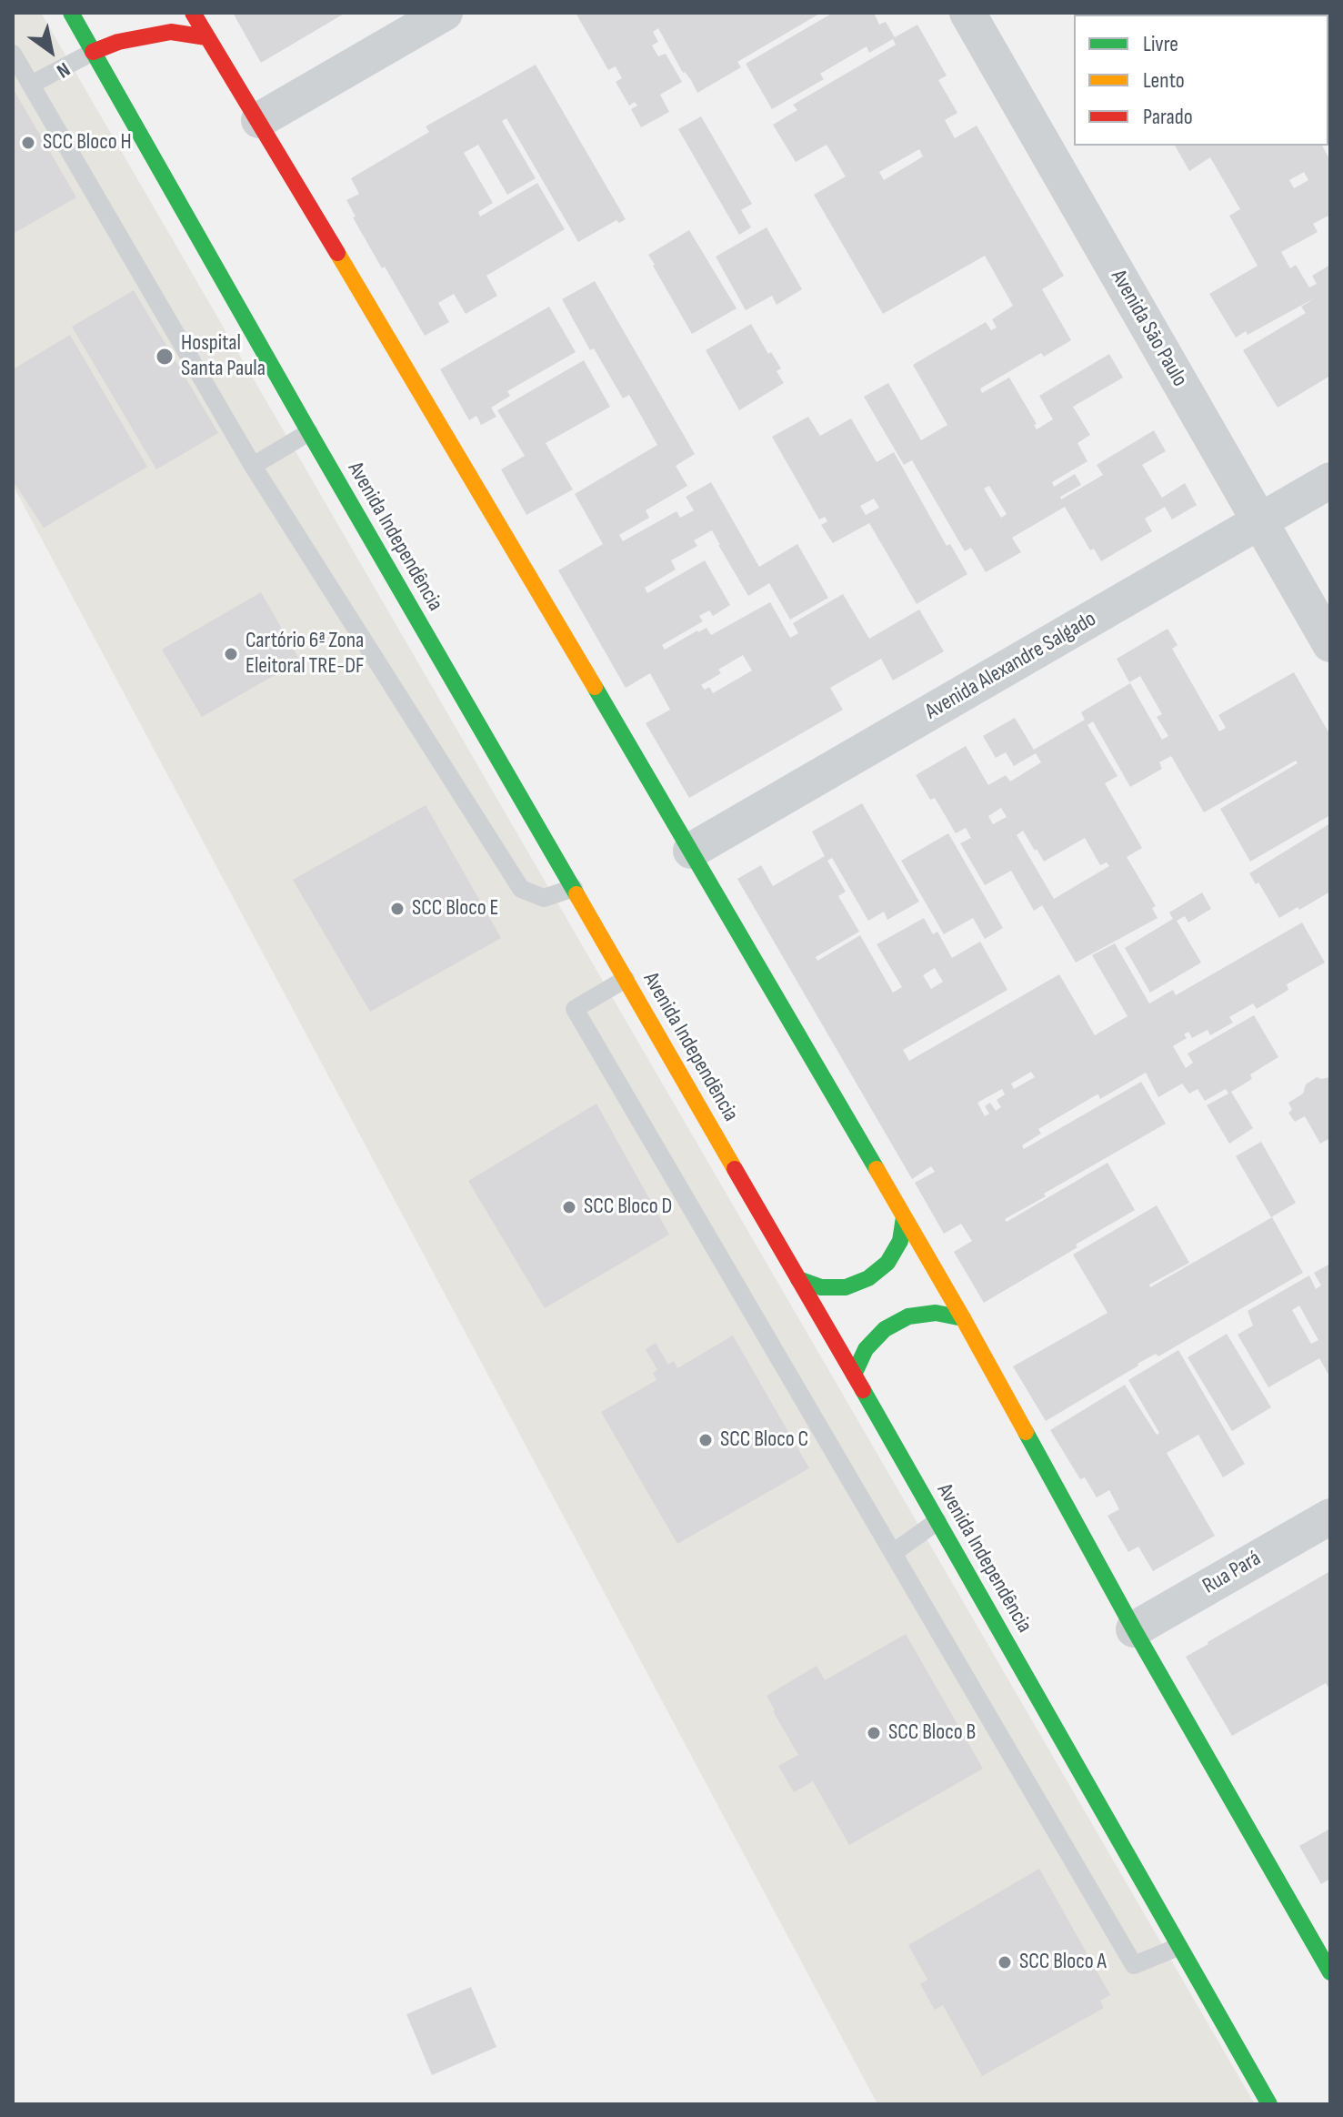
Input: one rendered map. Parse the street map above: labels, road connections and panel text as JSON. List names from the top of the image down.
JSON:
{
  "streets": {
    "main road": ["Avenida Independência"],
    "street": ["Avenida São Paulo", "Avenida Alexandre Salgado", "Rua Pará"]
  },
  "crossings": [
    ["Avenida São Paulo", "Avenida Alexandre Salgado"]
  ],
  "places": [
    "SCC Bloco H",
    "Hospital Santa Paula",
    "Cartório 6ª Zona Eleitoral TRE-DF",
    "SCC Bloco E",
    "SCC Bloco D",
    "SCC Bloco C",
    "SCC Bloco B",
    "SCC Bloco A"
  ],
  "legend": ["Livre", "Lento", "Parado"],
  "north": "bottom right"
}
